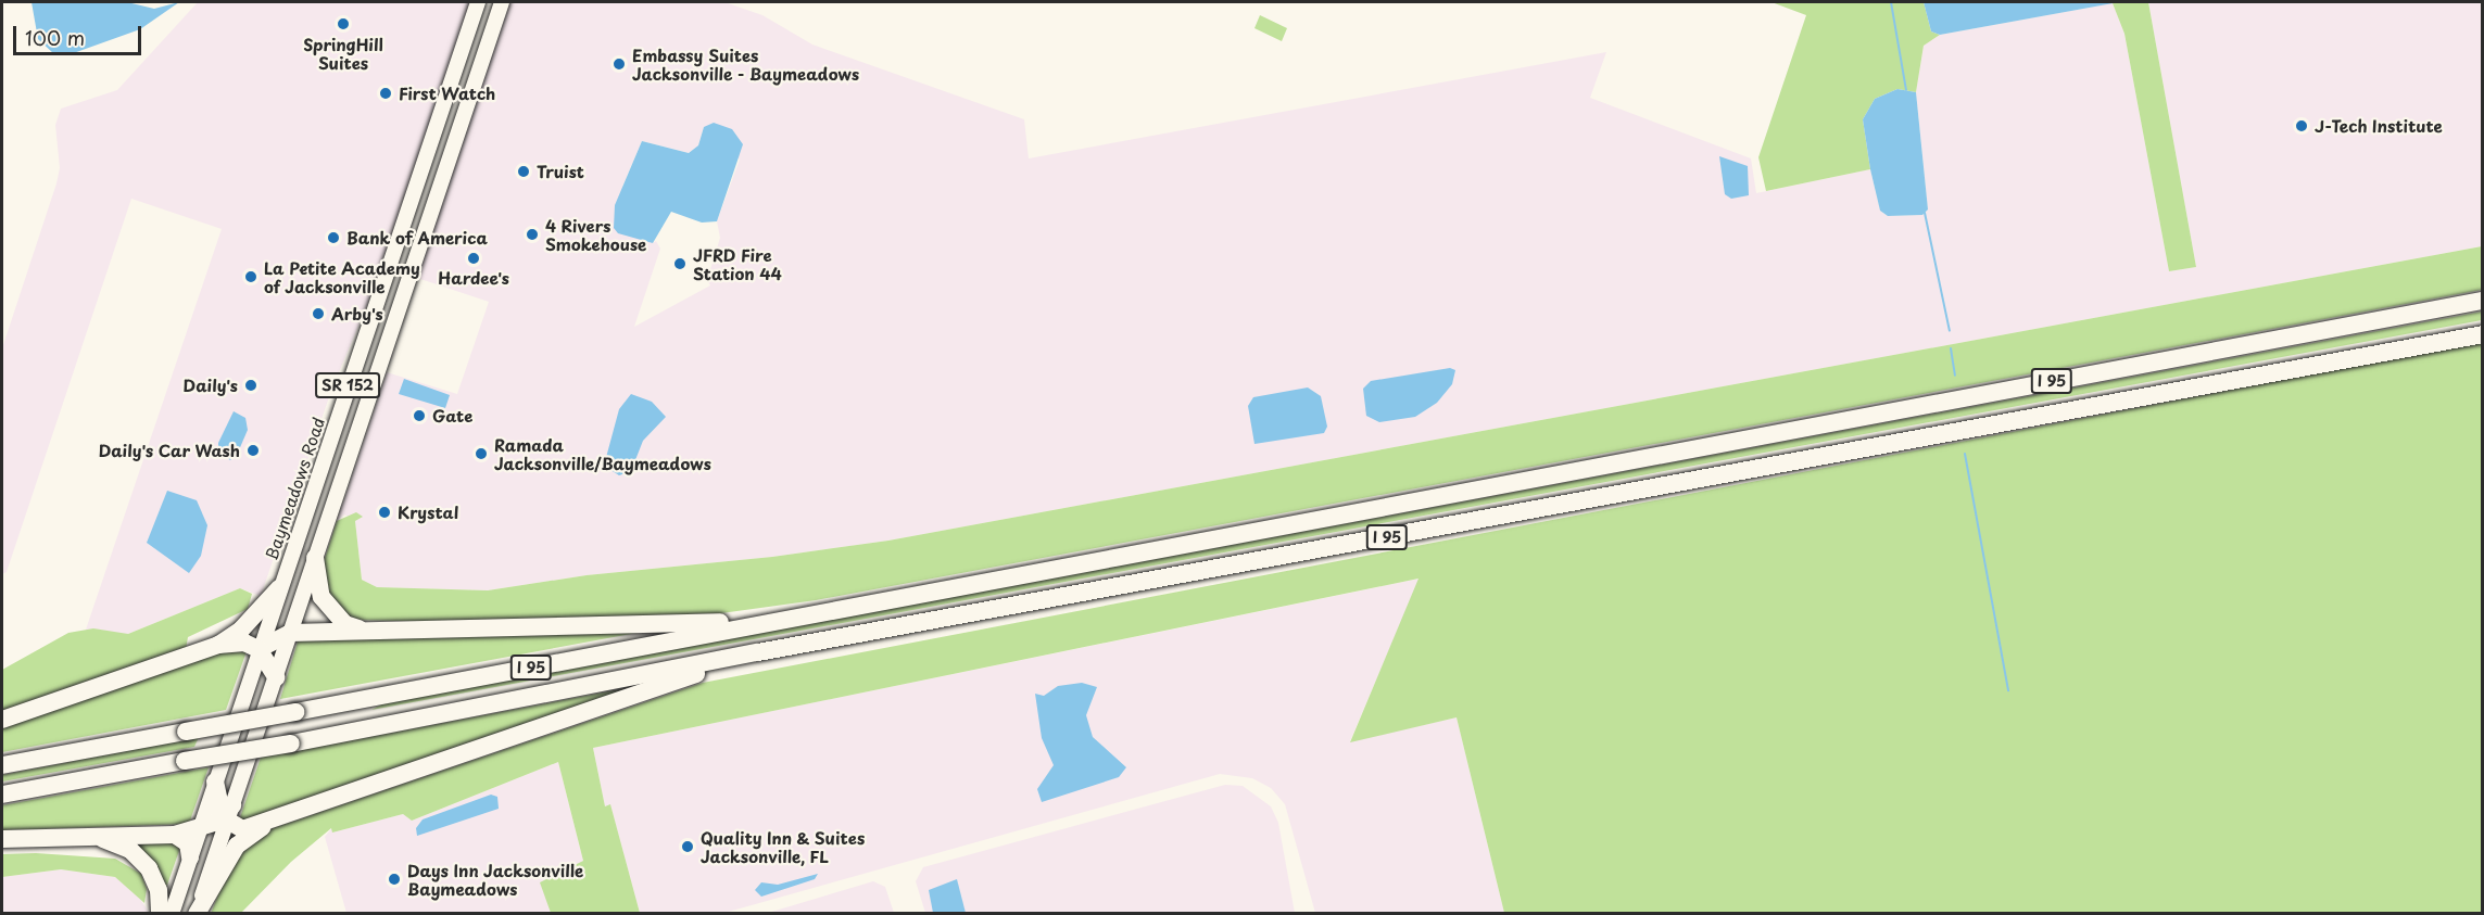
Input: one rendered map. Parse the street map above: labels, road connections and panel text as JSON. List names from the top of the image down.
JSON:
{
  "streets": {
    "highway": ["I 95"],
    "main road": ["SR 152", "Baymeadows Road"]
  },
  "places": [
    "SpringHill Suites",
    "Embassy Suites Jacksonville - Baymeadows",
    "First Watch",
    "J-Tech Institute",
    "Truist",
    "4 Rivers Smokehouse",
    "Bank of America",
    "Hardee's",
    "JFRD Fire Station 44",
    "La Petite Academy of Jacksonville",
    "Arby's",
    "Daily's",
    "Gate",
    "Daily's Car Wash",
    "Ramada Jacksonville/Baymeadows",
    "Krystal",
    "Quality Inn & Suites Jacksonville, FL",
    "Days Inn Jacksonville Baymeadows"
  ],
  "scale_bar": "100 m"
}
